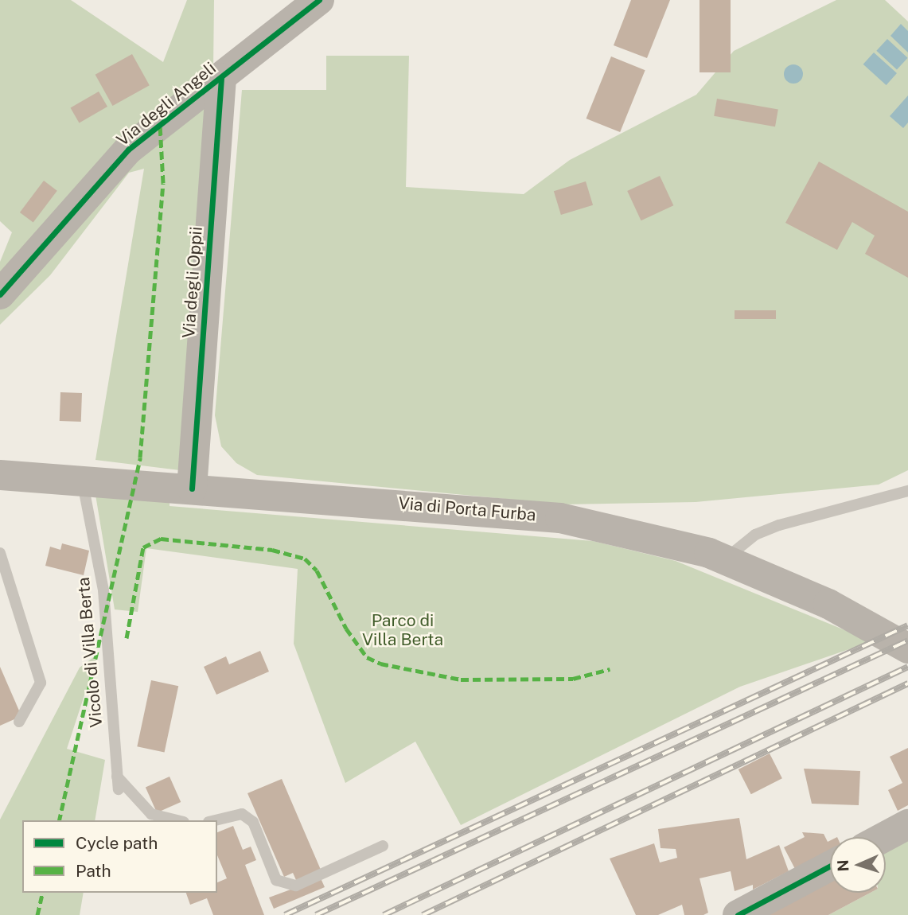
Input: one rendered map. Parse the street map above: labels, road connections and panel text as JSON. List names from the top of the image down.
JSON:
{
  "streets": {
    "street": ["Via degli Angeli", "Via degli Oppii", "Via di Porta Furba"],
    "lane": ["Vicolo di Villa Berta"]
  },
  "crossings": [
    ["Via degli Angeli", "Via degli Oppii"],
    ["Via degli Oppii", "Via di Porta Furba"],
    ["Via di Porta Furba", "Vicolo di Villa Berta"]
  ],
  "parks": ["Parco di Villa Berta"],
  "legend": ["Cycle path", "Path"],
  "north": "left"
}
